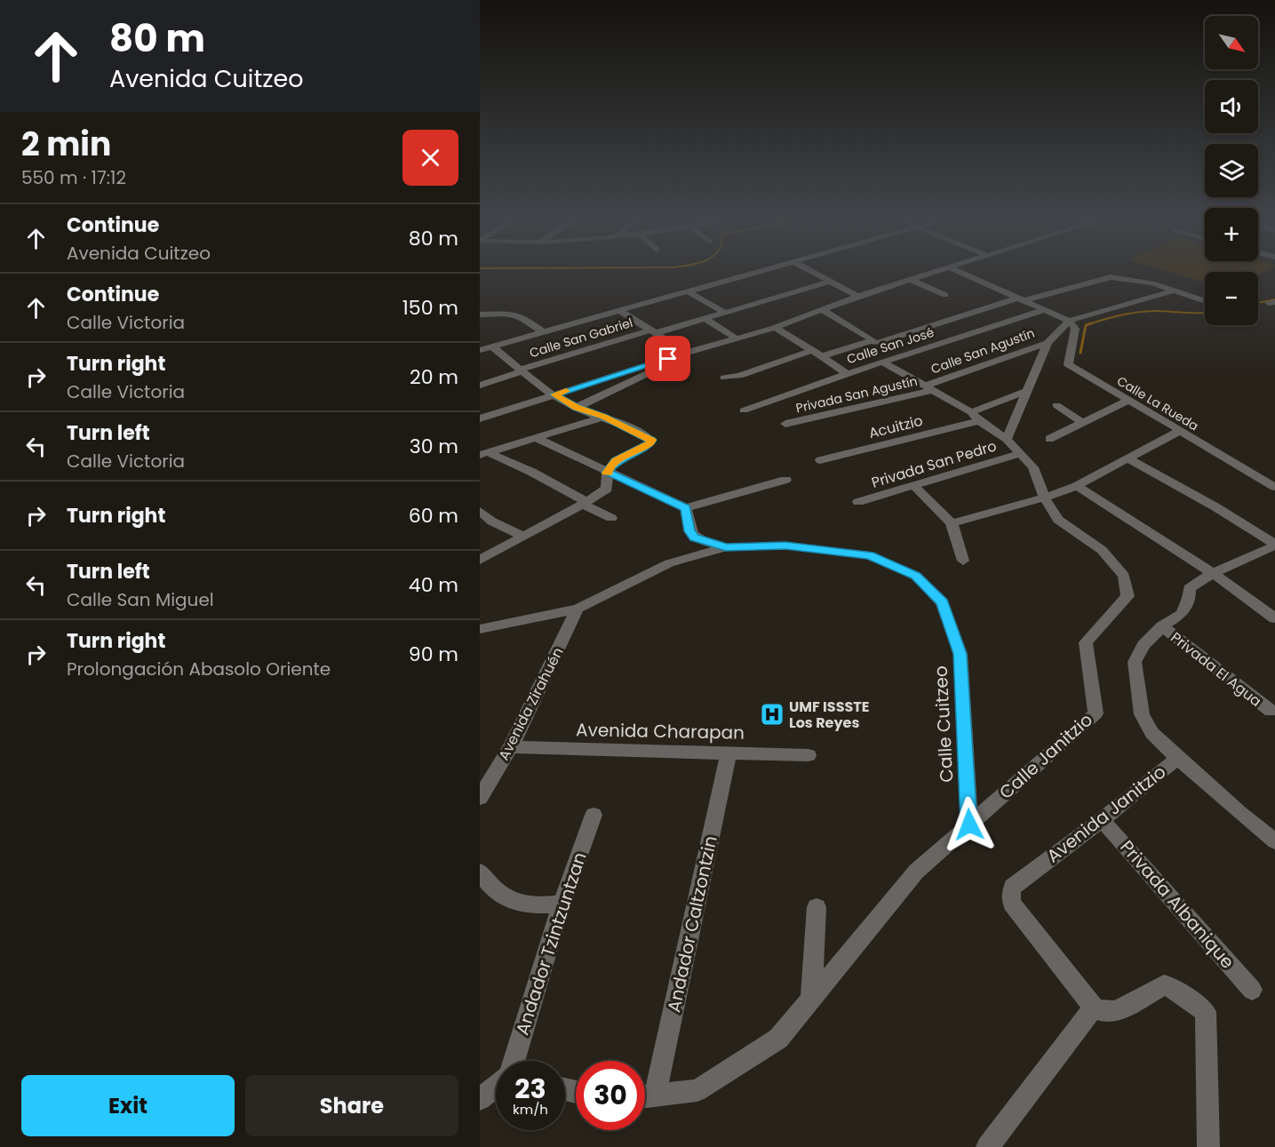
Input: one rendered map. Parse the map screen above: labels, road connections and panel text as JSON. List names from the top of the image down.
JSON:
{
  "streets": {
    "street": [
      "Calle San Gabriel",
      "Calle San José",
      "Calle San Agustín",
      "Privada San Agustín",
      "Calle La Rueda",
      "Acuitzio",
      "Privada San Pedro",
      "Privada El Agua",
      "Avenida Zirahuén",
      "Calle Cuitzeo",
      "Avenida Charapan",
      "Calle Janitzio",
      "Avenida Janitzio",
      "Privada Albanique",
      "Andador Caltzontzin",
      "Andador Tzintzuntzan"
    ]
  },
  "crossings": [
    ["Calle San José", "Calle Janitzio"],
    ["Calle San Agustín", "Privada San Agustín"],
    ["Calle San Agustín", "Calle Janitzio"],
    ["Privada San Agustín", "Calle Janitzio"],
    ["Acuitzio", "Calle Janitzio"],
    ["Privada San Pedro", "Calle Janitzio"],
    ["Privada El Agua", "Avenida Janitzio"],
    ["Avenida Zirahuén", "Avenida Charapan"],
    ["Calle Cuitzeo", "Calle Janitzio"],
    ["Avenida Charapan", "Andador Caltzontzin"],
    ["Calle Janitzio", "Andador Caltzontzin"],
    ["Avenida Janitzio", "Privada Albanique"]
  ],
  "places": {
    "hospital": ["UMF ISSSTE Los Reyes"]
  },
  "north": "bottom right",
  "page": {
    "turn": ["80 m", "Avenida Cuitzeo"],
    "map_buttons": ["+", "−"],
    "heading": ["2 min", "550 m · 17:12"],
    "list": [
      {
        "name": "Continue",
        "note": "Avenida Cuitzeo",
        "value": "80 m"
      },
      {
        "name": "Continue",
        "note": "Calle Victoria",
        "value": "150 m"
      },
      {
        "name": "Turn right",
        "note": "Calle Victoria",
        "value": "20 m"
      },
      {
        "name": "Turn left",
        "note": "Calle Victoria",
        "value": "30 m"
      },
      {
        "name": "Turn right",
        "value": "60 m"
      },
      {
        "name": "Turn left",
        "note": "Calle San Miguel",
        "value": "40 m"
      },
      {
        "name": "Turn right",
        "note": "Prolongación Abasolo Oriente",
        "value": "90 m"
      }
    ],
    "speed": "23 km/h",
    "limit": "30",
    "buttons": ["Exit", "Share"]
  }
}
